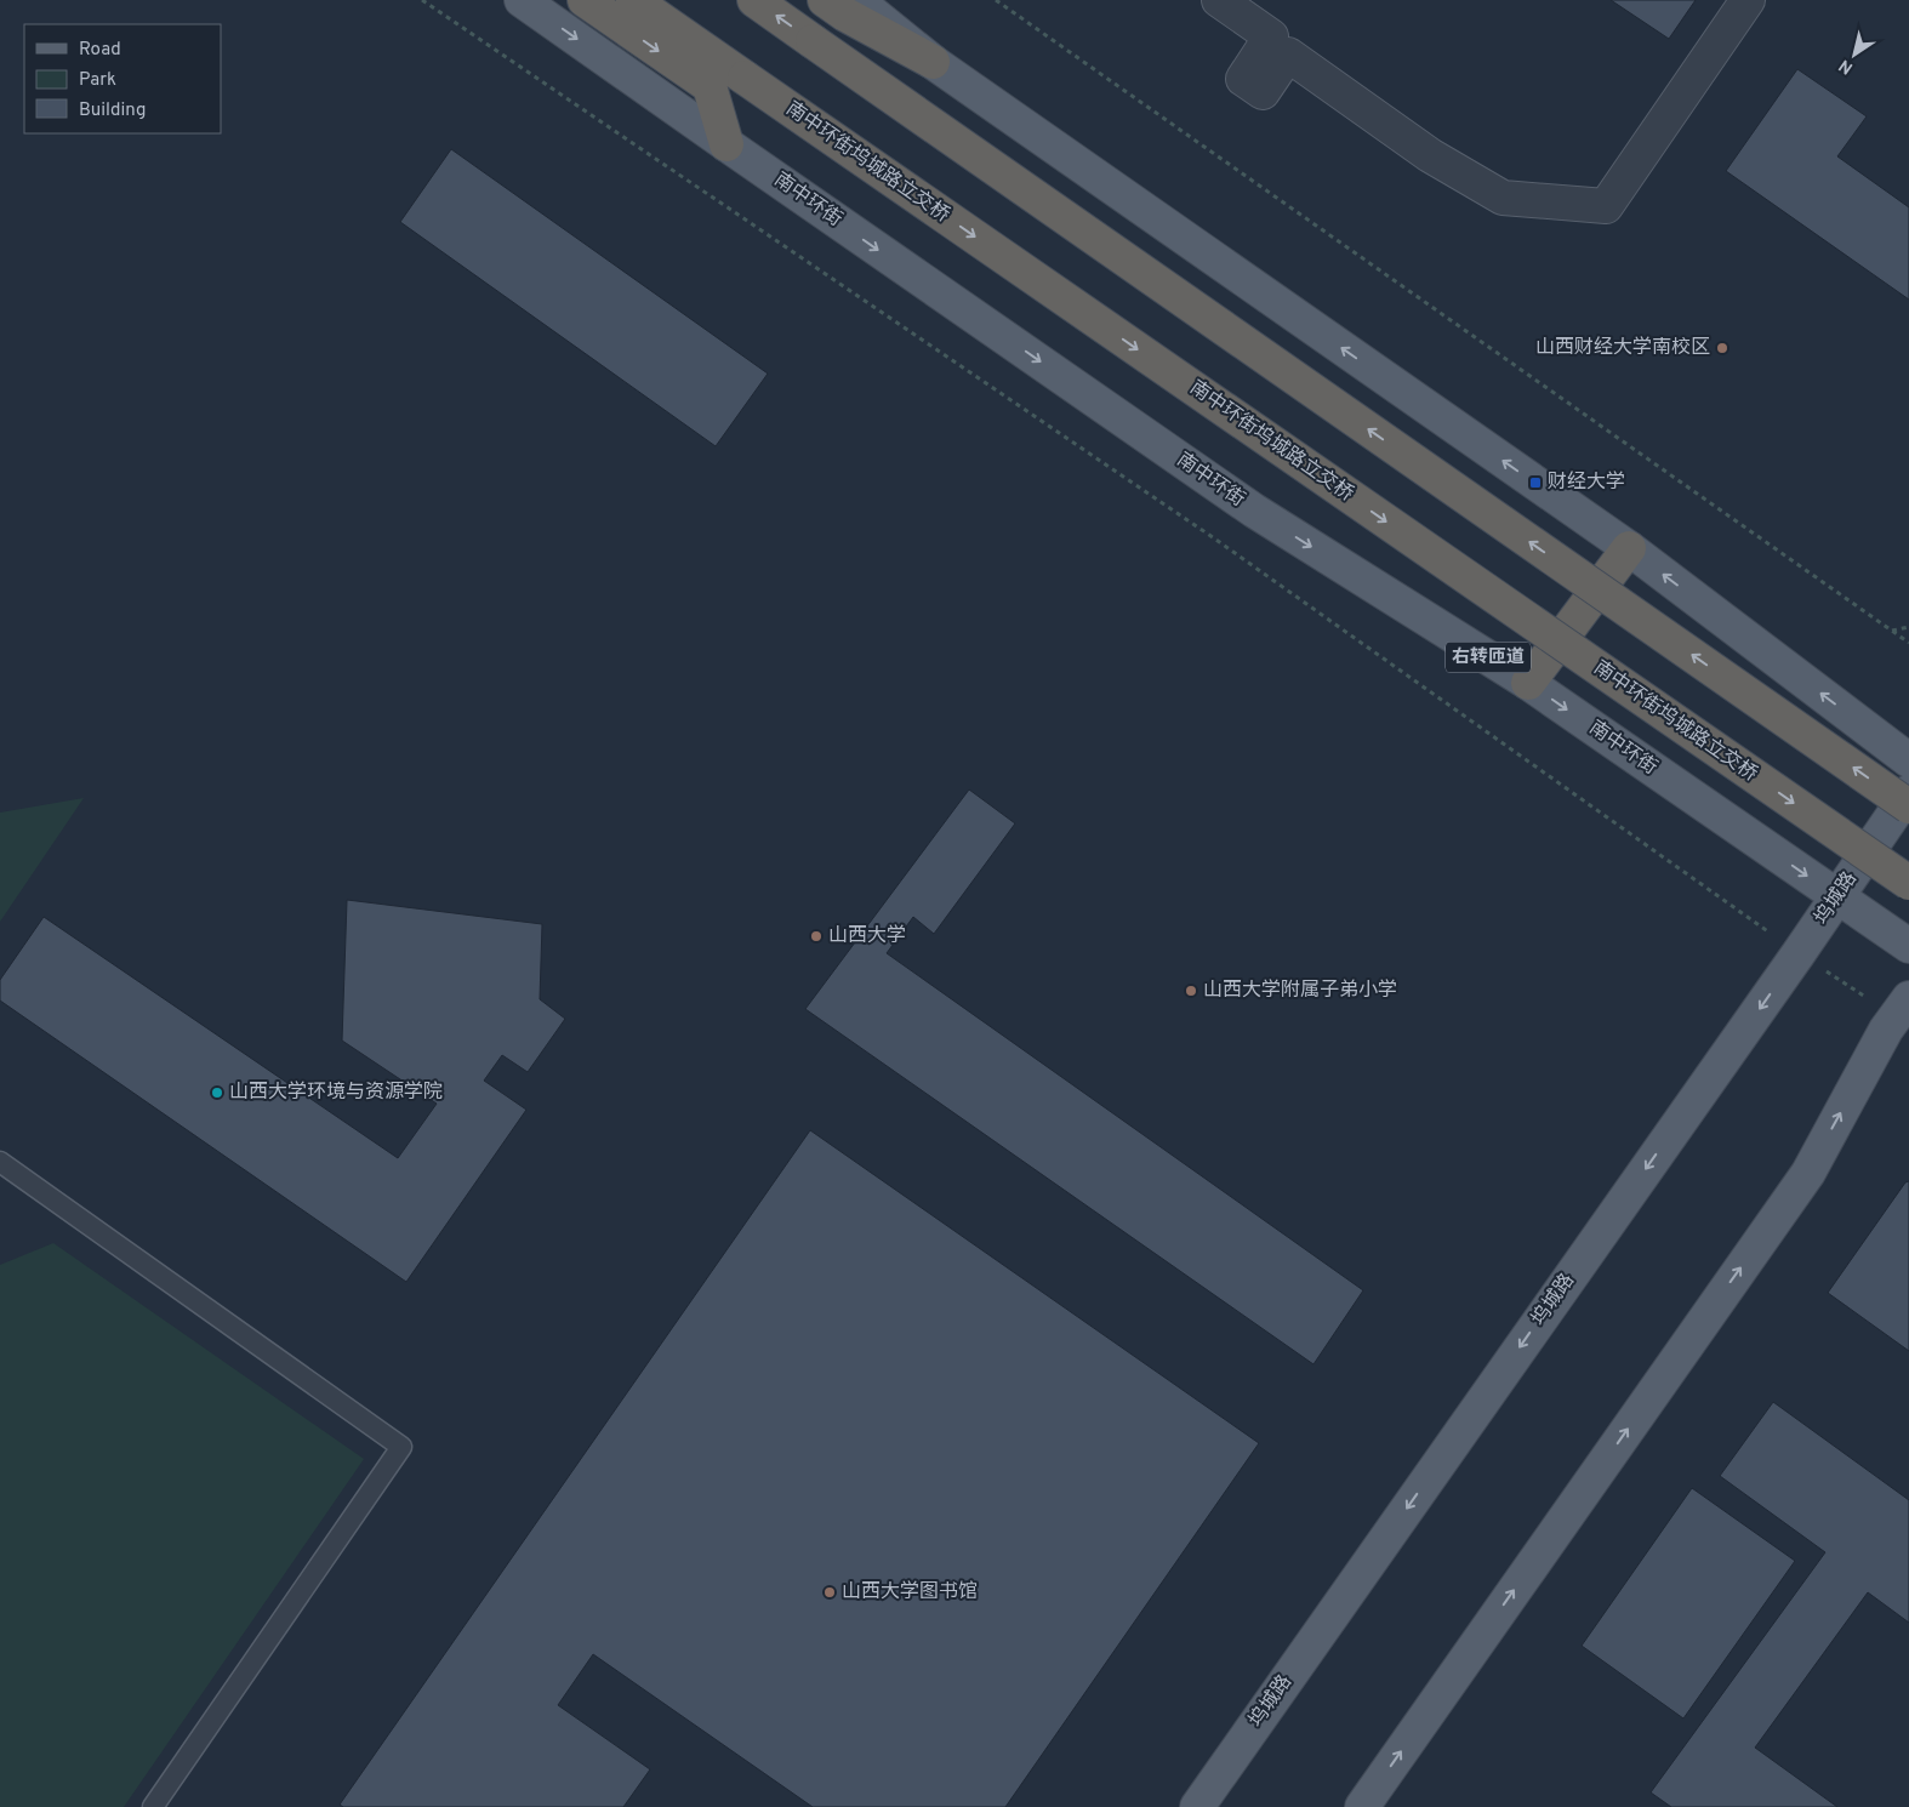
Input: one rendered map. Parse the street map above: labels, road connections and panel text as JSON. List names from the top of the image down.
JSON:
{
  "streets": {
    "highway": ["南中环街坞城路立交桥"],
    "main road": ["南中环街", "右转匝道", "坞城路"]
  },
  "crossings": [
    ["南中环街", "坞城路"]
  ],
  "places": {
    "other": [
      "山西财经大学南校区",
      "山西大学",
      "山西大学附属子弟小学",
      "山西大学环境与资源学院",
      "山西大学图书馆"
    ],
    "transit": ["财经大学"]
  },
  "legend": ["Road", "Park", "Building"],
  "north": "bottom left"
}
